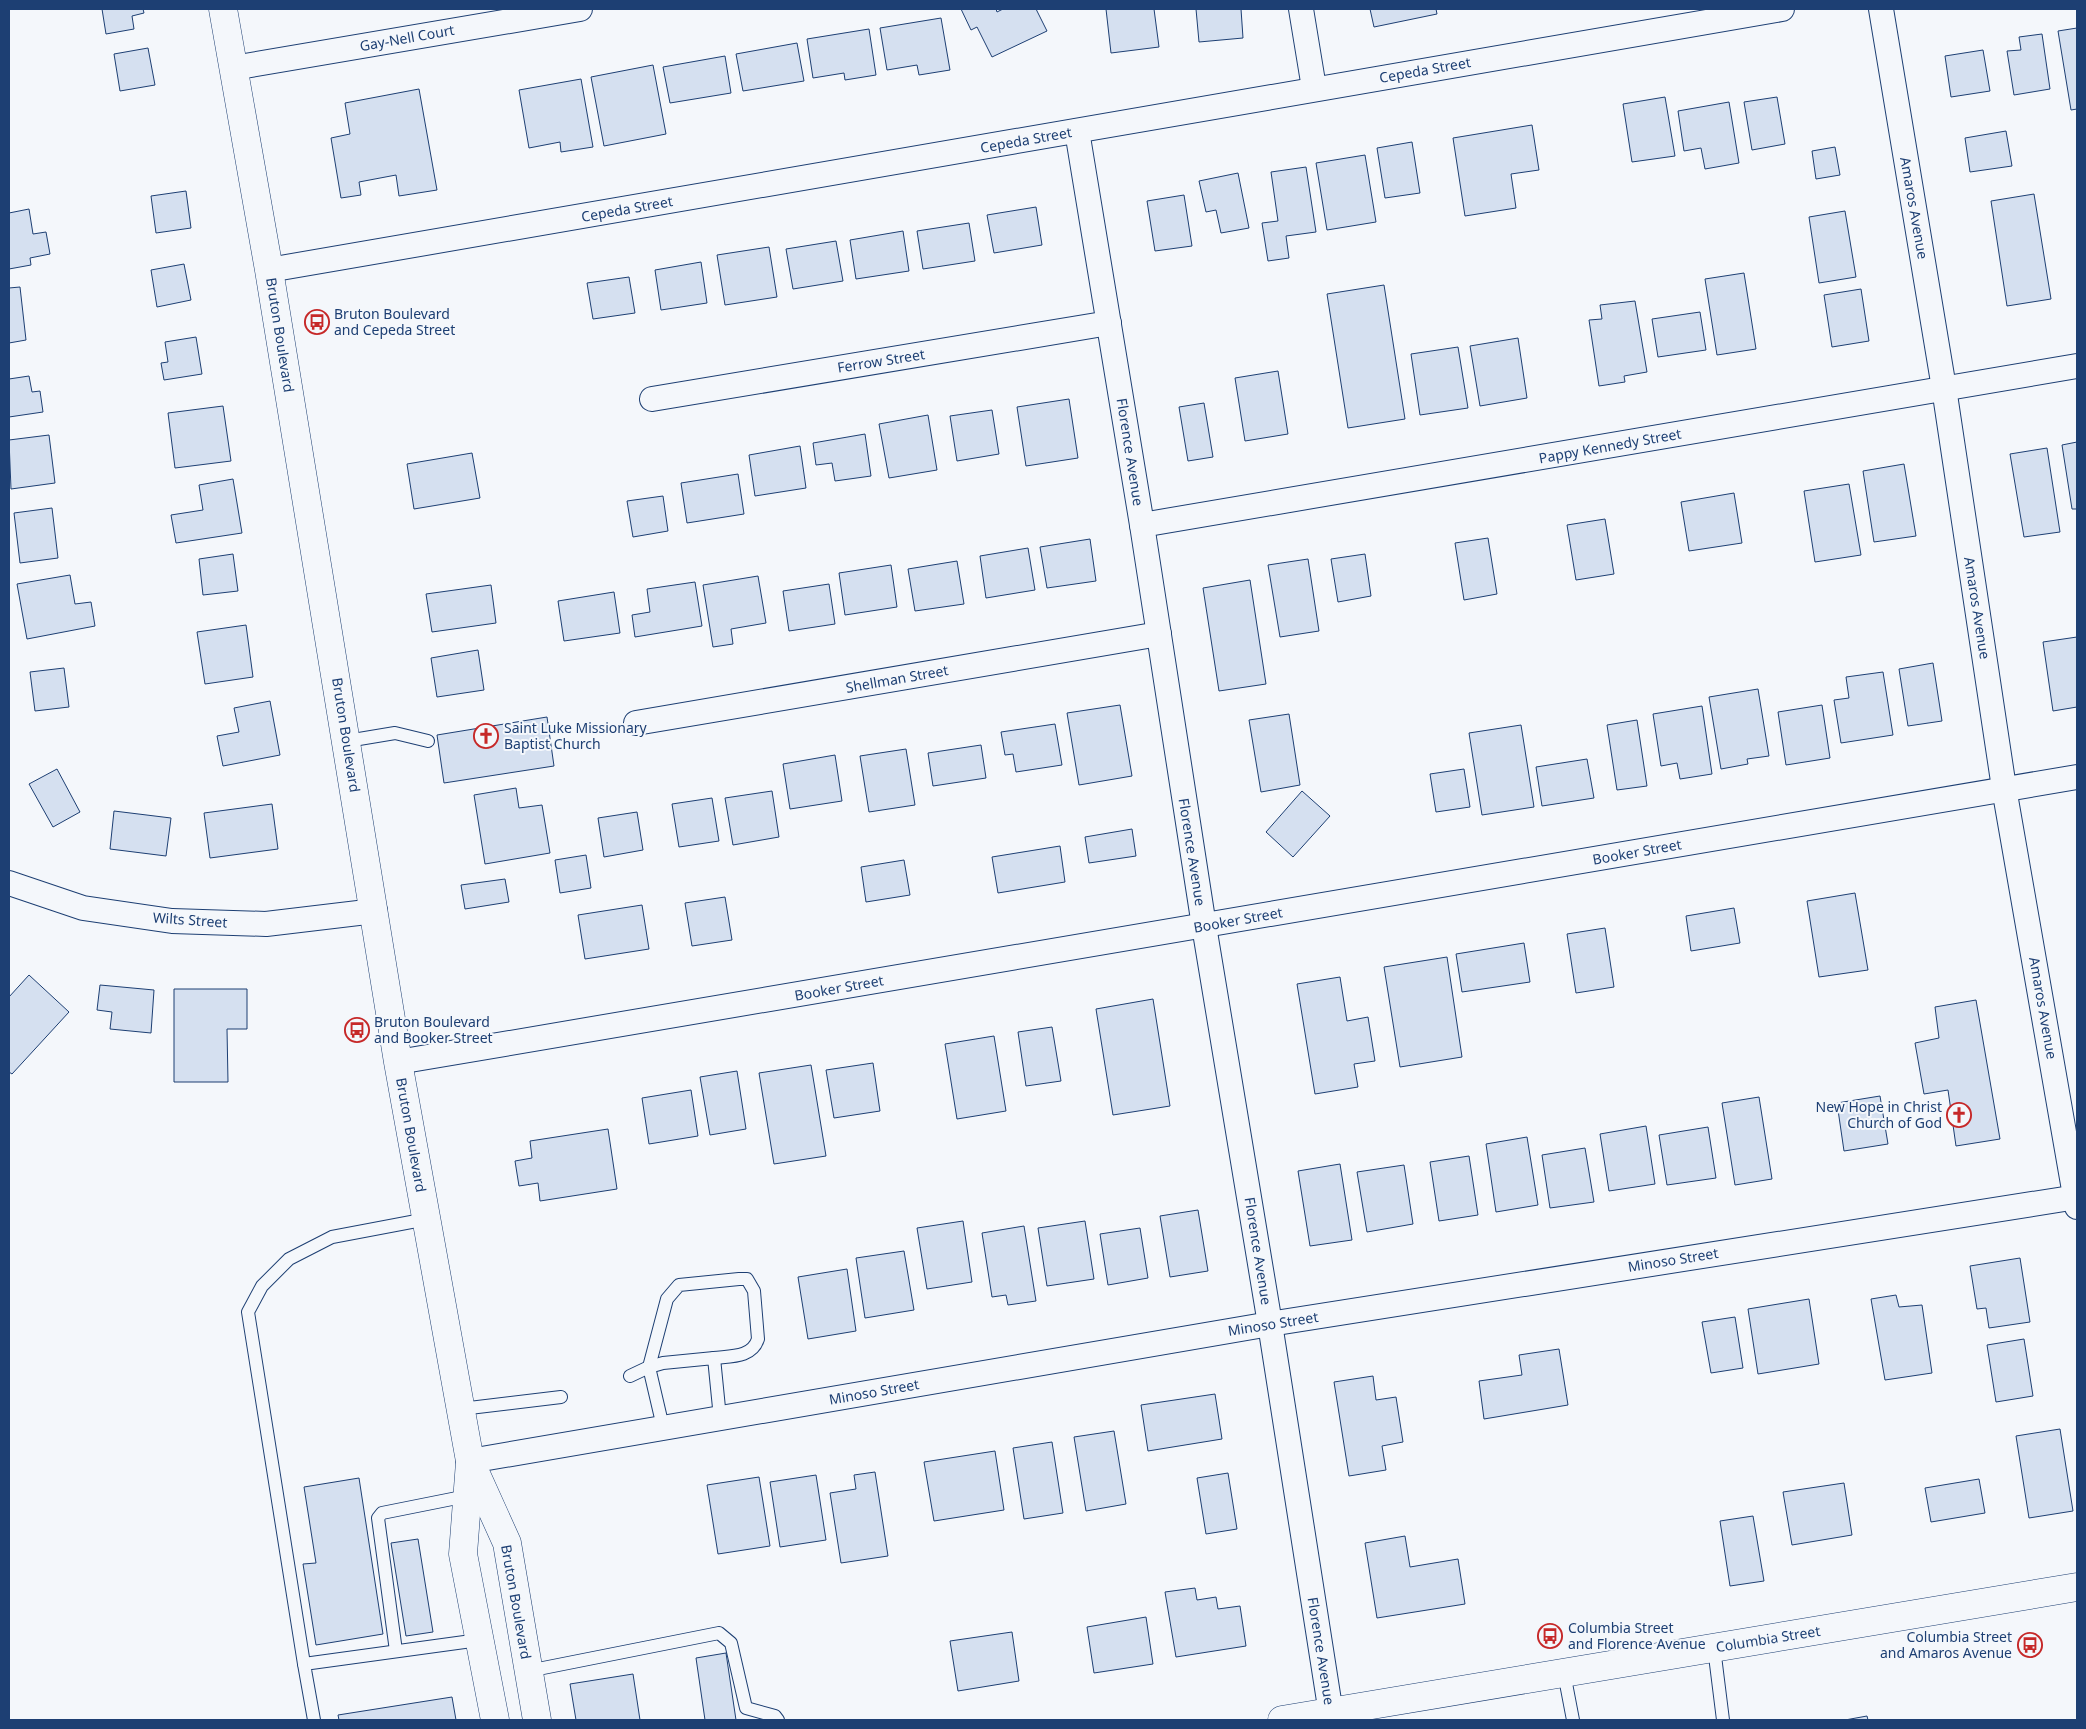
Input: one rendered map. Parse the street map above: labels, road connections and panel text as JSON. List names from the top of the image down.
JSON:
{
  "streets": {
    "street": [
      "Gay-Nell Court",
      "Cepeda Street",
      "Amaros Avenue",
      "Bruton Boulevard",
      "Ferrow Street",
      "Pappy Kennedy Street",
      "Florence Avenue",
      "Shellman Street",
      "Booker Street",
      "Wilts Street",
      "Minoso Street",
      "Columbia Street"
    ]
  },
  "crossings": [
    ["Gay-Nell Court", "Bruton Boulevard"],
    ["Cepeda Street", "Bruton Boulevard"],
    ["Cepeda Street", "Florence Avenue"],
    ["Amaros Avenue", "Pappy Kennedy Street"],
    ["Amaros Avenue", "Booker Street"],
    ["Amaros Avenue", "Minoso Street"],
    ["Bruton Boulevard", "Booker Street"],
    ["Bruton Boulevard", "Wilts Street"],
    ["Bruton Boulevard", "Minoso Street"],
    ["Ferrow Street", "Florence Avenue"],
    ["Pappy Kennedy Street", "Florence Avenue"],
    ["Florence Avenue", "Shellman Street"],
    ["Florence Avenue", "Booker Street"],
    ["Florence Avenue", "Minoso Street"],
    ["Florence Avenue", "Columbia Street"]
  ],
  "places": {
    "bus stop": [
      "Bruton Boulevard and Cepeda Street",
      "Bruton Boulevard and Booker Street",
      "Columbia Street and Florence Avenue",
      "Columbia Street and Amaros Avenue"
    ],
    "church": ["Saint Luke Missionary Baptist Church", "New Hope in Christ Church of God"]
  }
}
